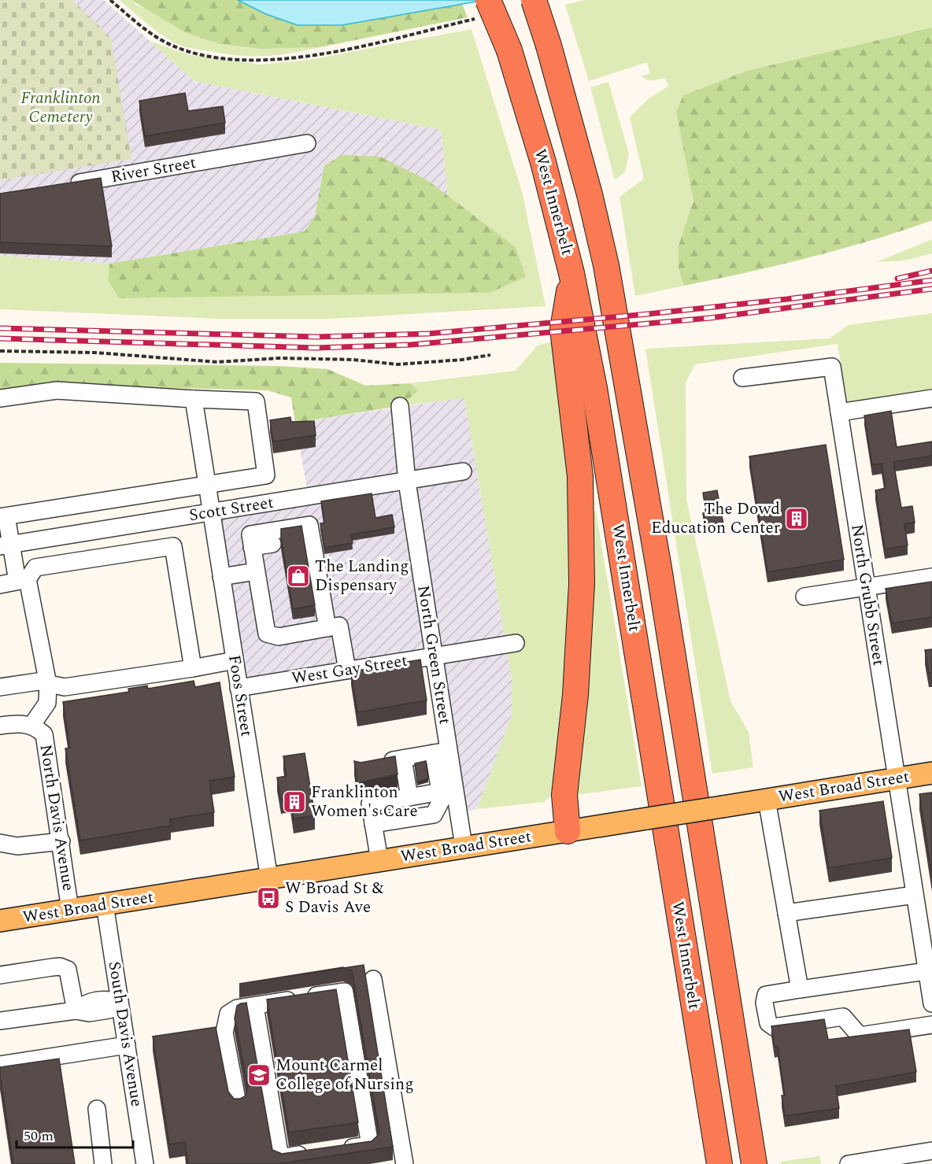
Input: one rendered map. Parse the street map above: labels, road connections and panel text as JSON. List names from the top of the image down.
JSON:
{
  "streets": {
    "highway": ["West Innerbelt"],
    "main road": ["West Broad Street"],
    "street": [
      "River Street",
      "Scott Street",
      "North Grubb Street",
      "North Green Street",
      "West Gay Street",
      "Foos Street",
      "North Davis Avenue",
      "South Davis Avenue"
    ]
  },
  "crossings": [
    ["Scott Street", "North Green Street"],
    ["Scott Street", "Foos Street"],
    ["North Grubb Street", "West Broad Street"],
    ["North Green Street", "West Gay Street"],
    ["North Green Street", "West Broad Street"],
    ["West Gay Street", "Foos Street"],
    ["Foos Street", "West Broad Street"],
    ["West Broad Street", "North Davis Avenue"],
    ["West Broad Street", "South Davis Avenue"]
  ],
  "parks": ["Franklinton Cemetery"],
  "places": {
    "building": ["The Dowd Education Center", "Franklinton Women's Care"],
    "shop": ["The Landing Dispensary"],
    "bus stop": ["W Broad St & S Davis Ave"],
    "school or university": ["Mount Carmel College of Nursing"]
  },
  "scale_bar": "50 m"
}
